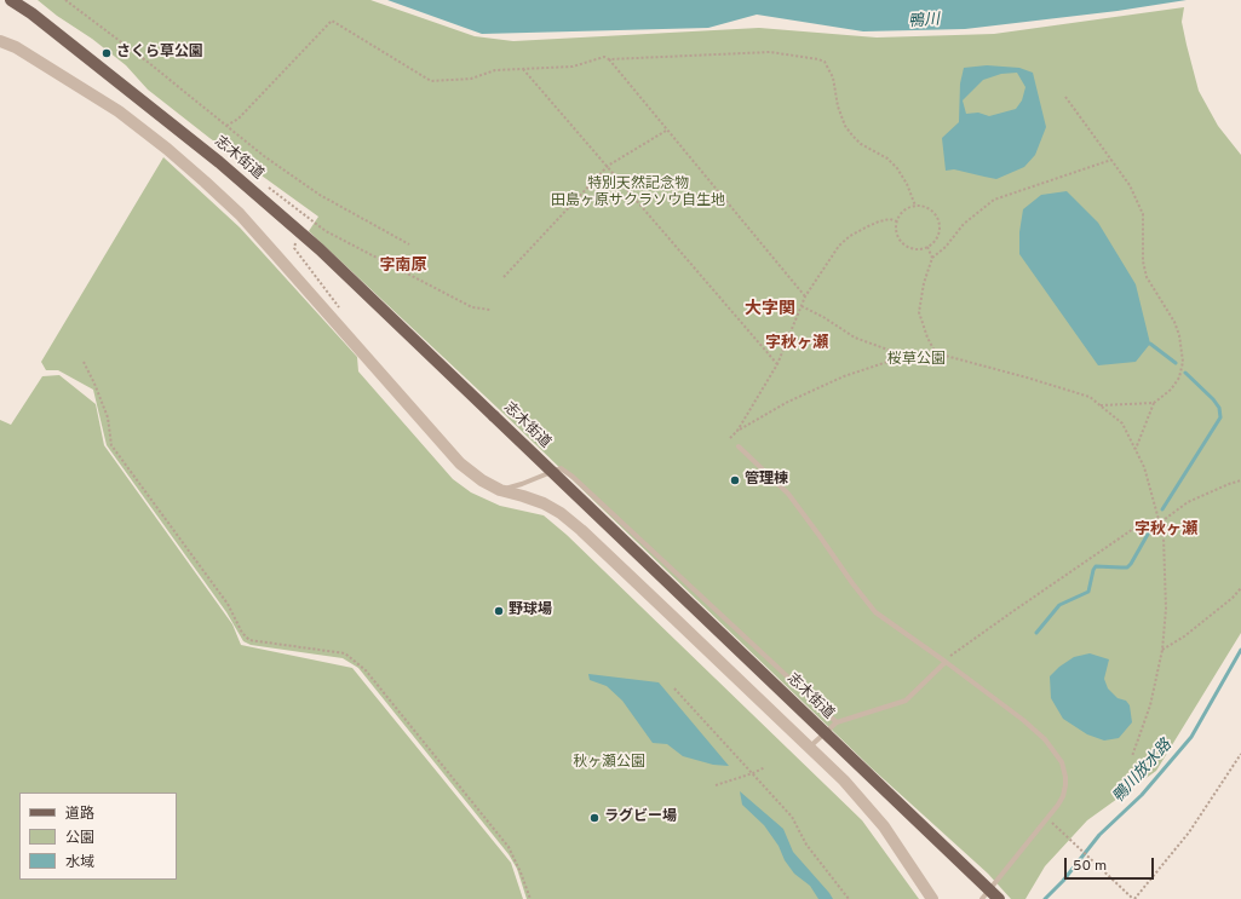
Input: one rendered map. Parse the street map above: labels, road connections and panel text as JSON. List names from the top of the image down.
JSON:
{
  "streets": {
    "main road": ["志木街道"]
  },
  "districts": [
    "字南原",
    "大字関",
    "字秋ヶ瀬",
    "字秋ヶ瀬"
  ],
  "water": ["鴨川", "鴨川放水路"],
  "parks": ["特別天然記念物 田島ヶ原サクラソウ自生地", "桜草公園", "秋ヶ瀬公園"],
  "places": [
    "さくら草公園",
    "管理棟",
    "野球場",
    "ラグビー場"
  ],
  "legend": ["道路", "公園", "水域"],
  "scale_bar": "50 m"
}
